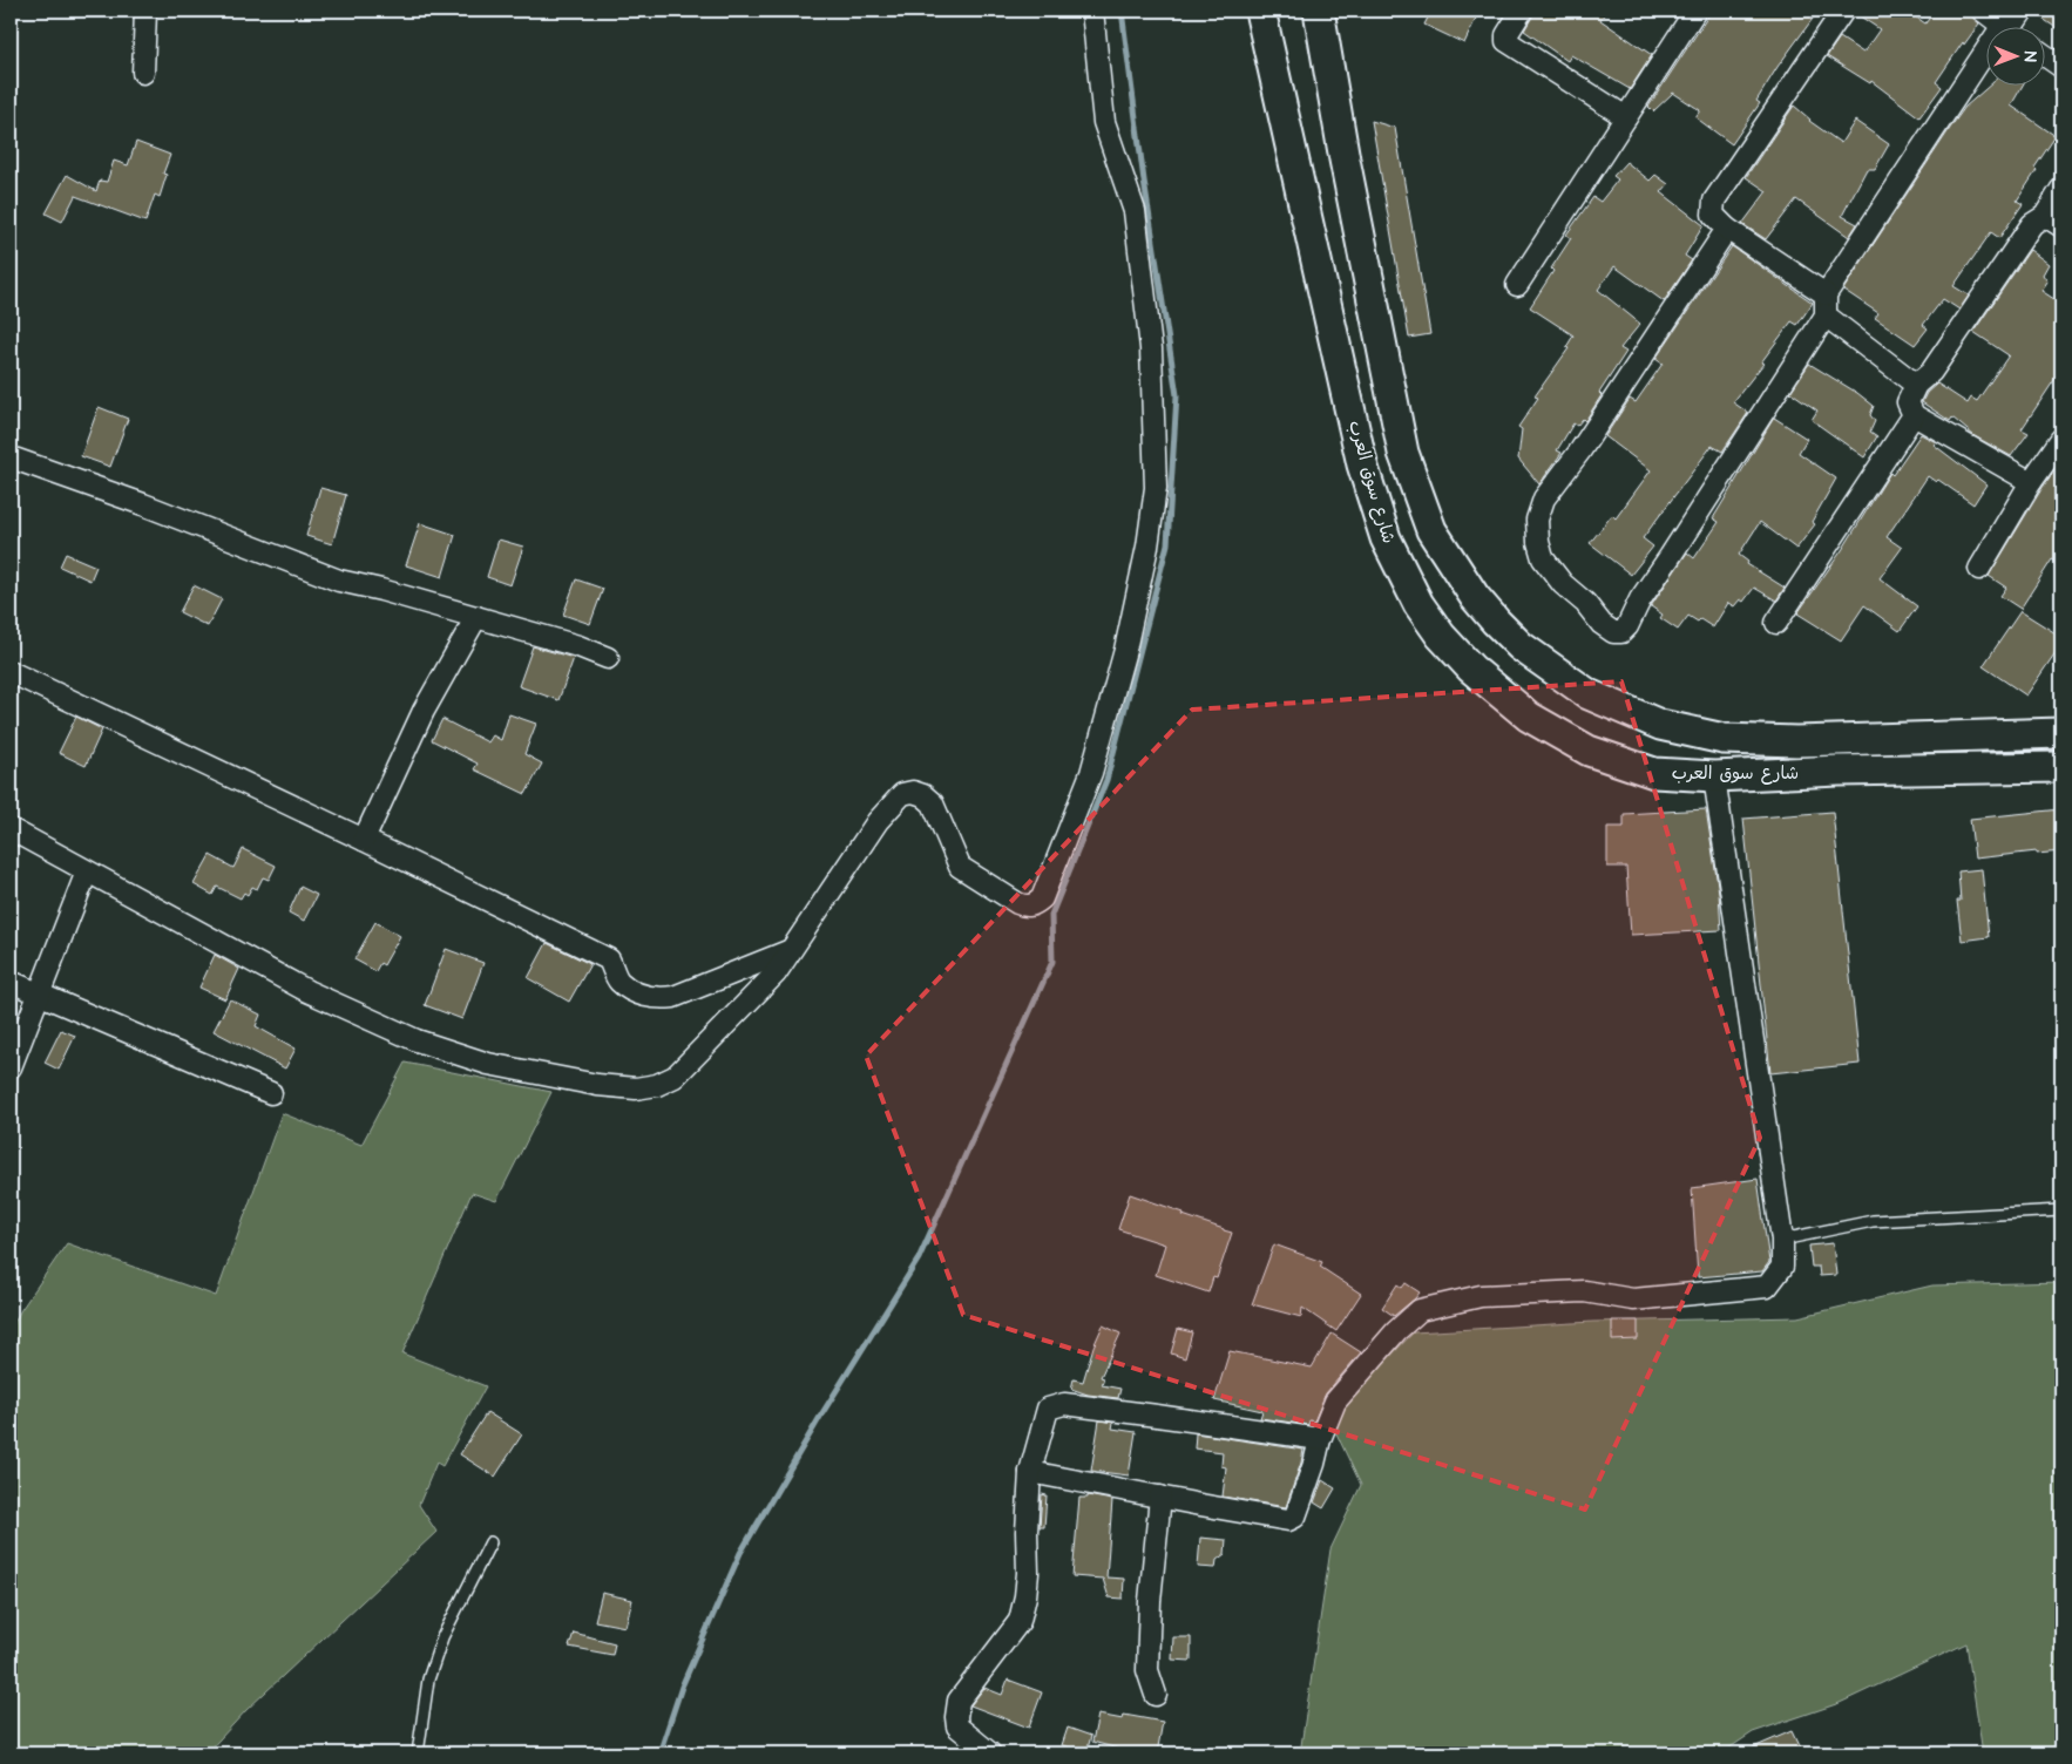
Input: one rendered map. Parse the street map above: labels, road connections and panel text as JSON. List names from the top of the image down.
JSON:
{
  "streets": {
    "main road": ["شارع سوق العرب"]
  },
  "north": "right"
}
